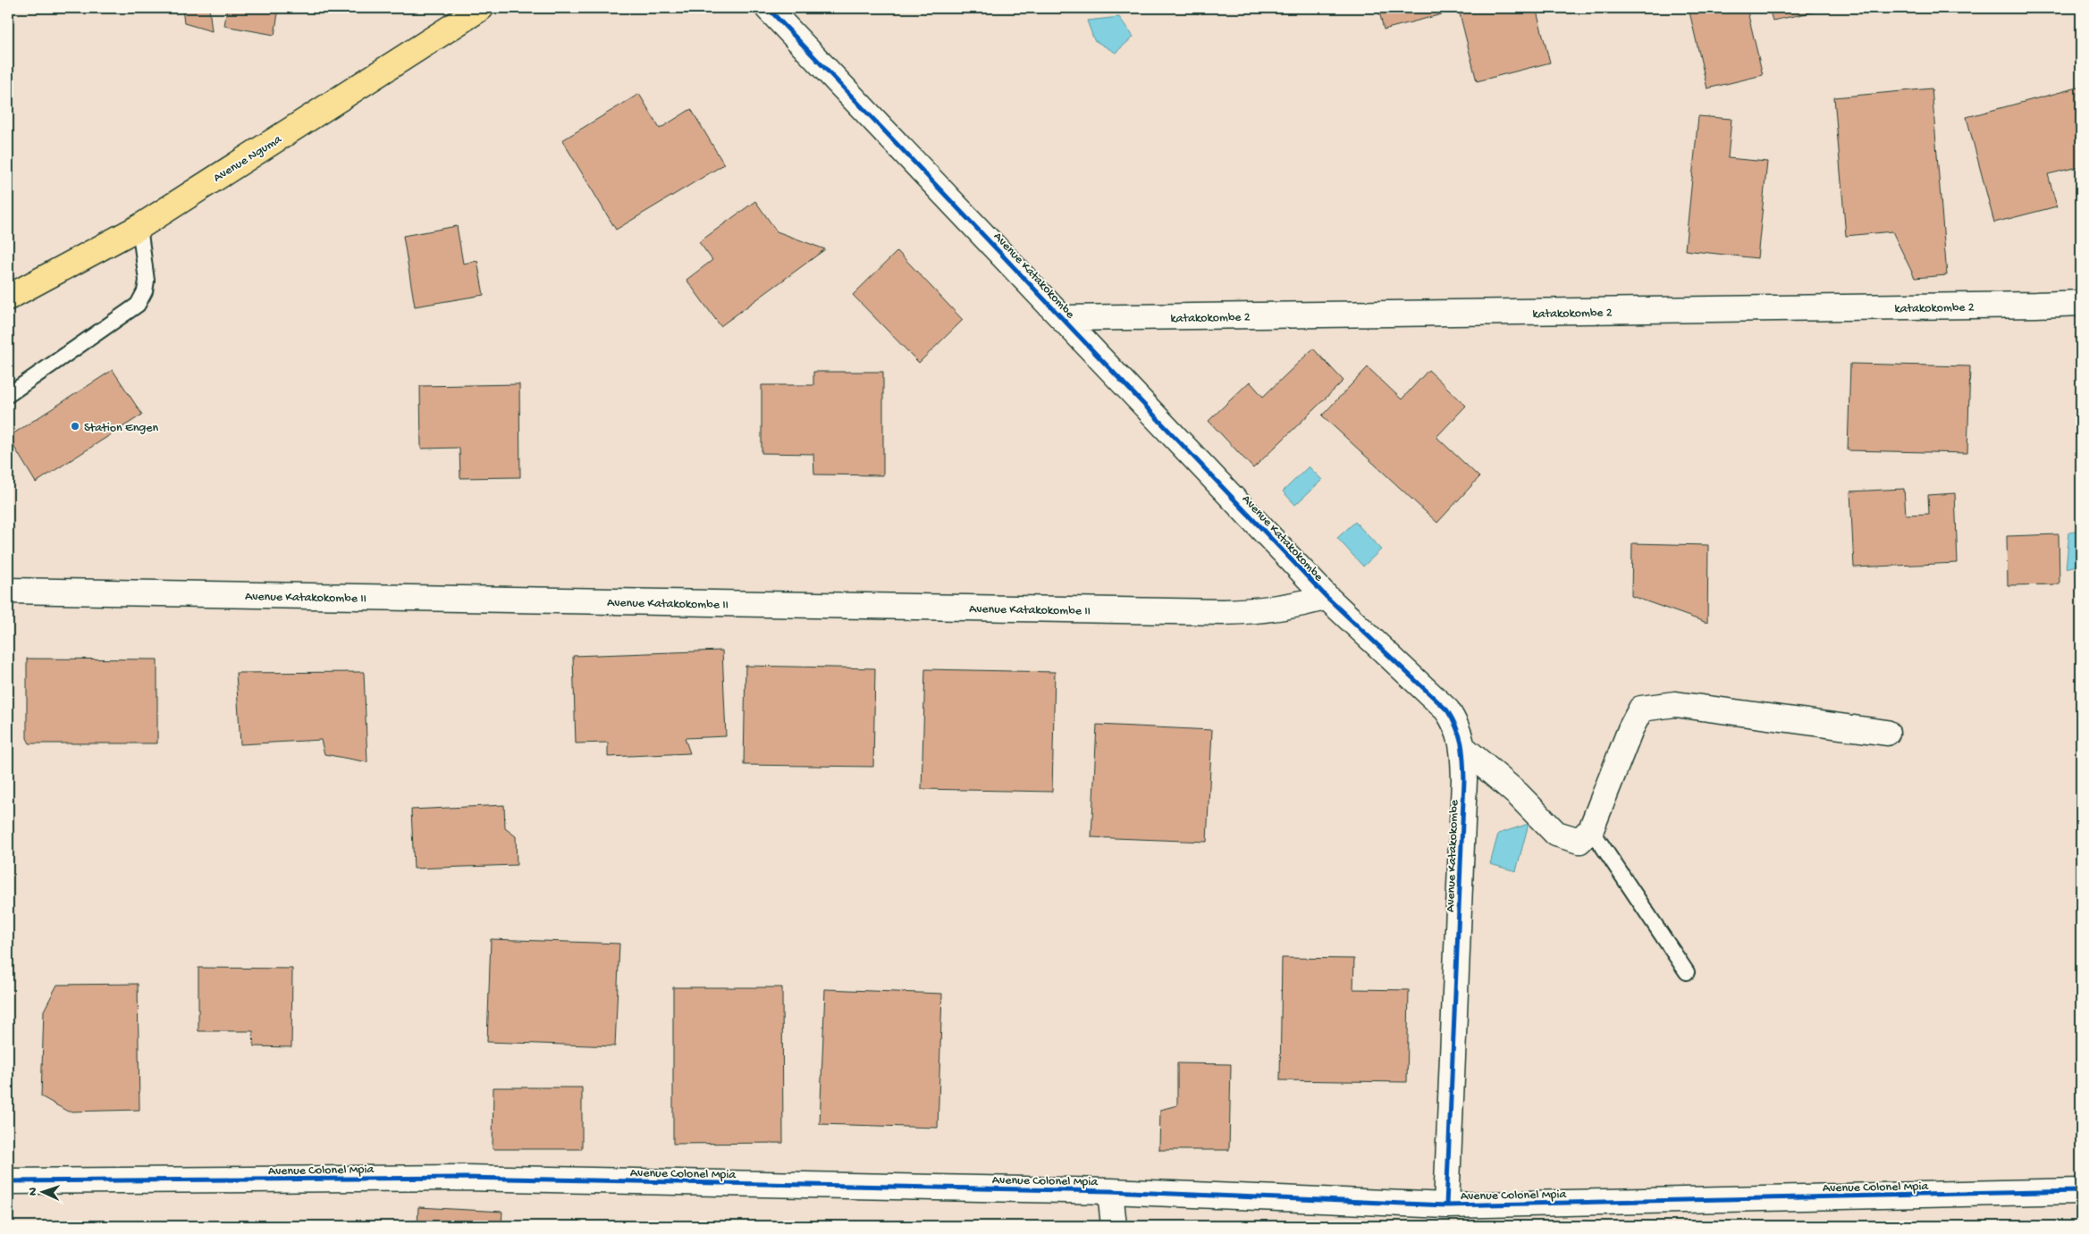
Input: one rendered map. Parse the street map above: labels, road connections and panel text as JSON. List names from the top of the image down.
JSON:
{
  "streets": {
    "main road": ["Avenue Nguma"],
    "street": [
      "Avenue Katakokombe",
      "katakokombe 2",
      "Avenue Katakokombe II",
      "Avenue Colonel Mpia"
    ]
  },
  "crossings": [
    ["Avenue Katakokombe", "katakokombe 2"],
    ["Avenue Katakokombe", "Avenue Katakokombe II"],
    ["Avenue Katakokombe", "Avenue Colonel Mpia"]
  ],
  "places": ["Station Engen"],
  "north": "left"
}
